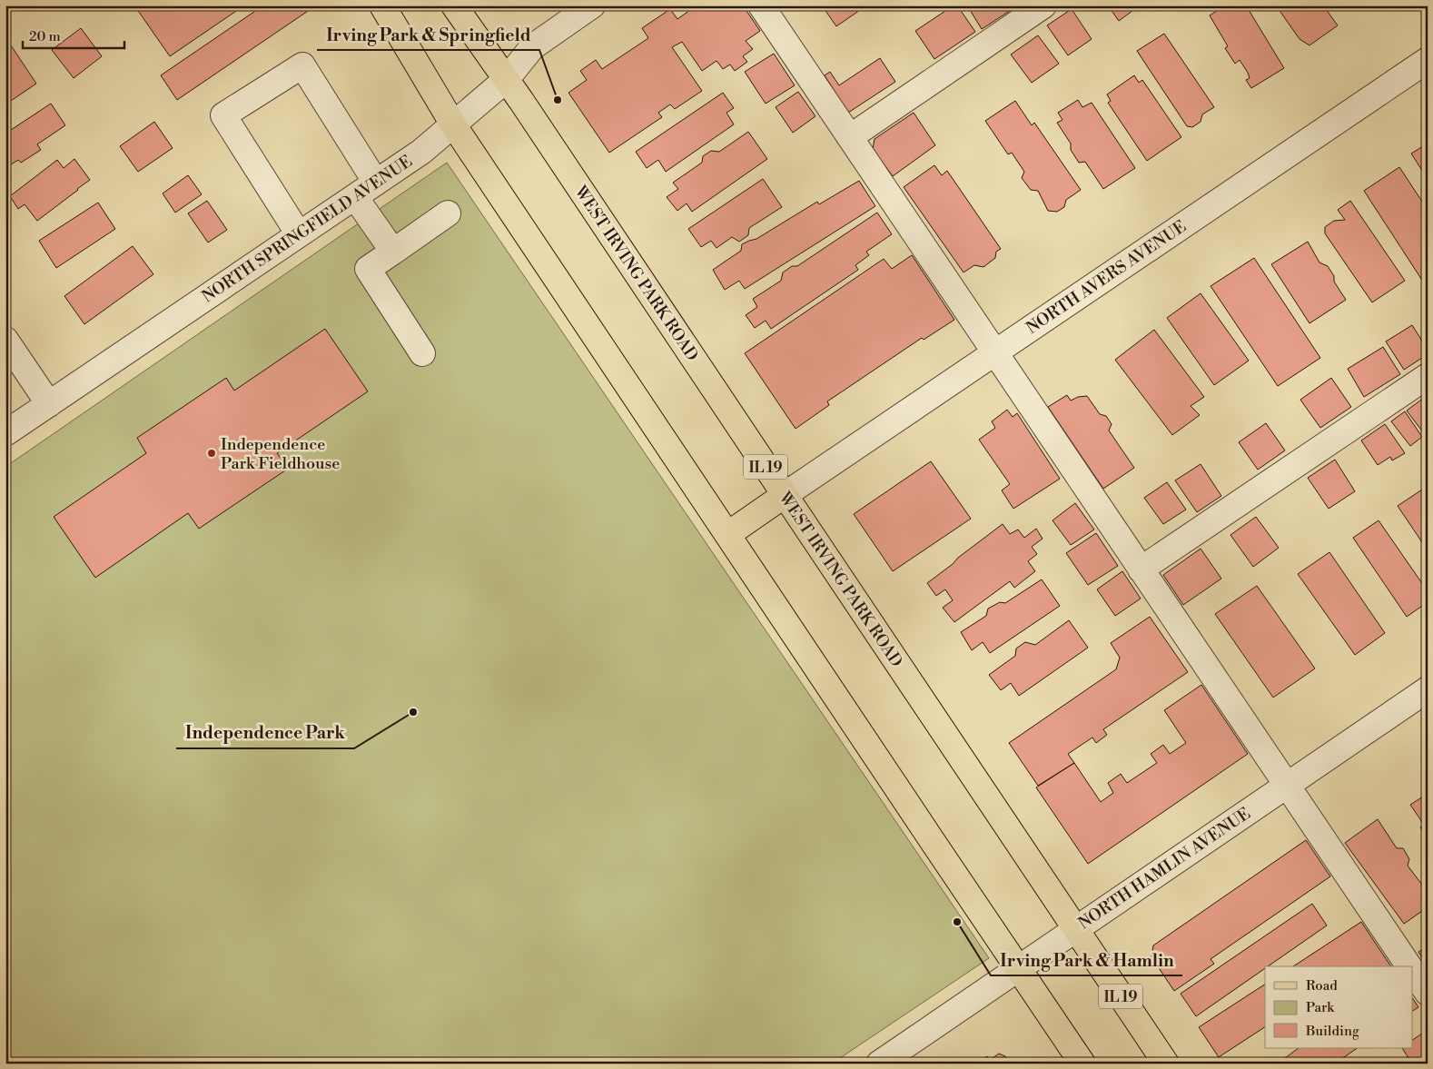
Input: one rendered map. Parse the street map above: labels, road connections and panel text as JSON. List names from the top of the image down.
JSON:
{
  "streets": {
    "main road": ["WEST IRVING PARK ROAD", "IL 19"],
    "street": ["NORTH SPRINGFIELD AVENUE", "NORTH AVERS AVENUE", "NORTH HAMLIN AVENUE"]
  },
  "crossings": [
    ["NORTH SPRINGFIELD AVENUE", "WEST IRVING PARK ROAD"],
    ["WEST IRVING PARK ROAD", "NORTH AVERS AVENUE"],
    ["WEST IRVING PARK ROAD", "NORTH HAMLIN AVENUE"]
  ],
  "places": [
    "Irving Park & Springfield",
    "Independence Park Fieldhouse",
    "Independence Park",
    "Irving Park & Hamlin"
  ],
  "legend": ["Road", "Park", "Building"],
  "scale_bar": "20 m"
}
